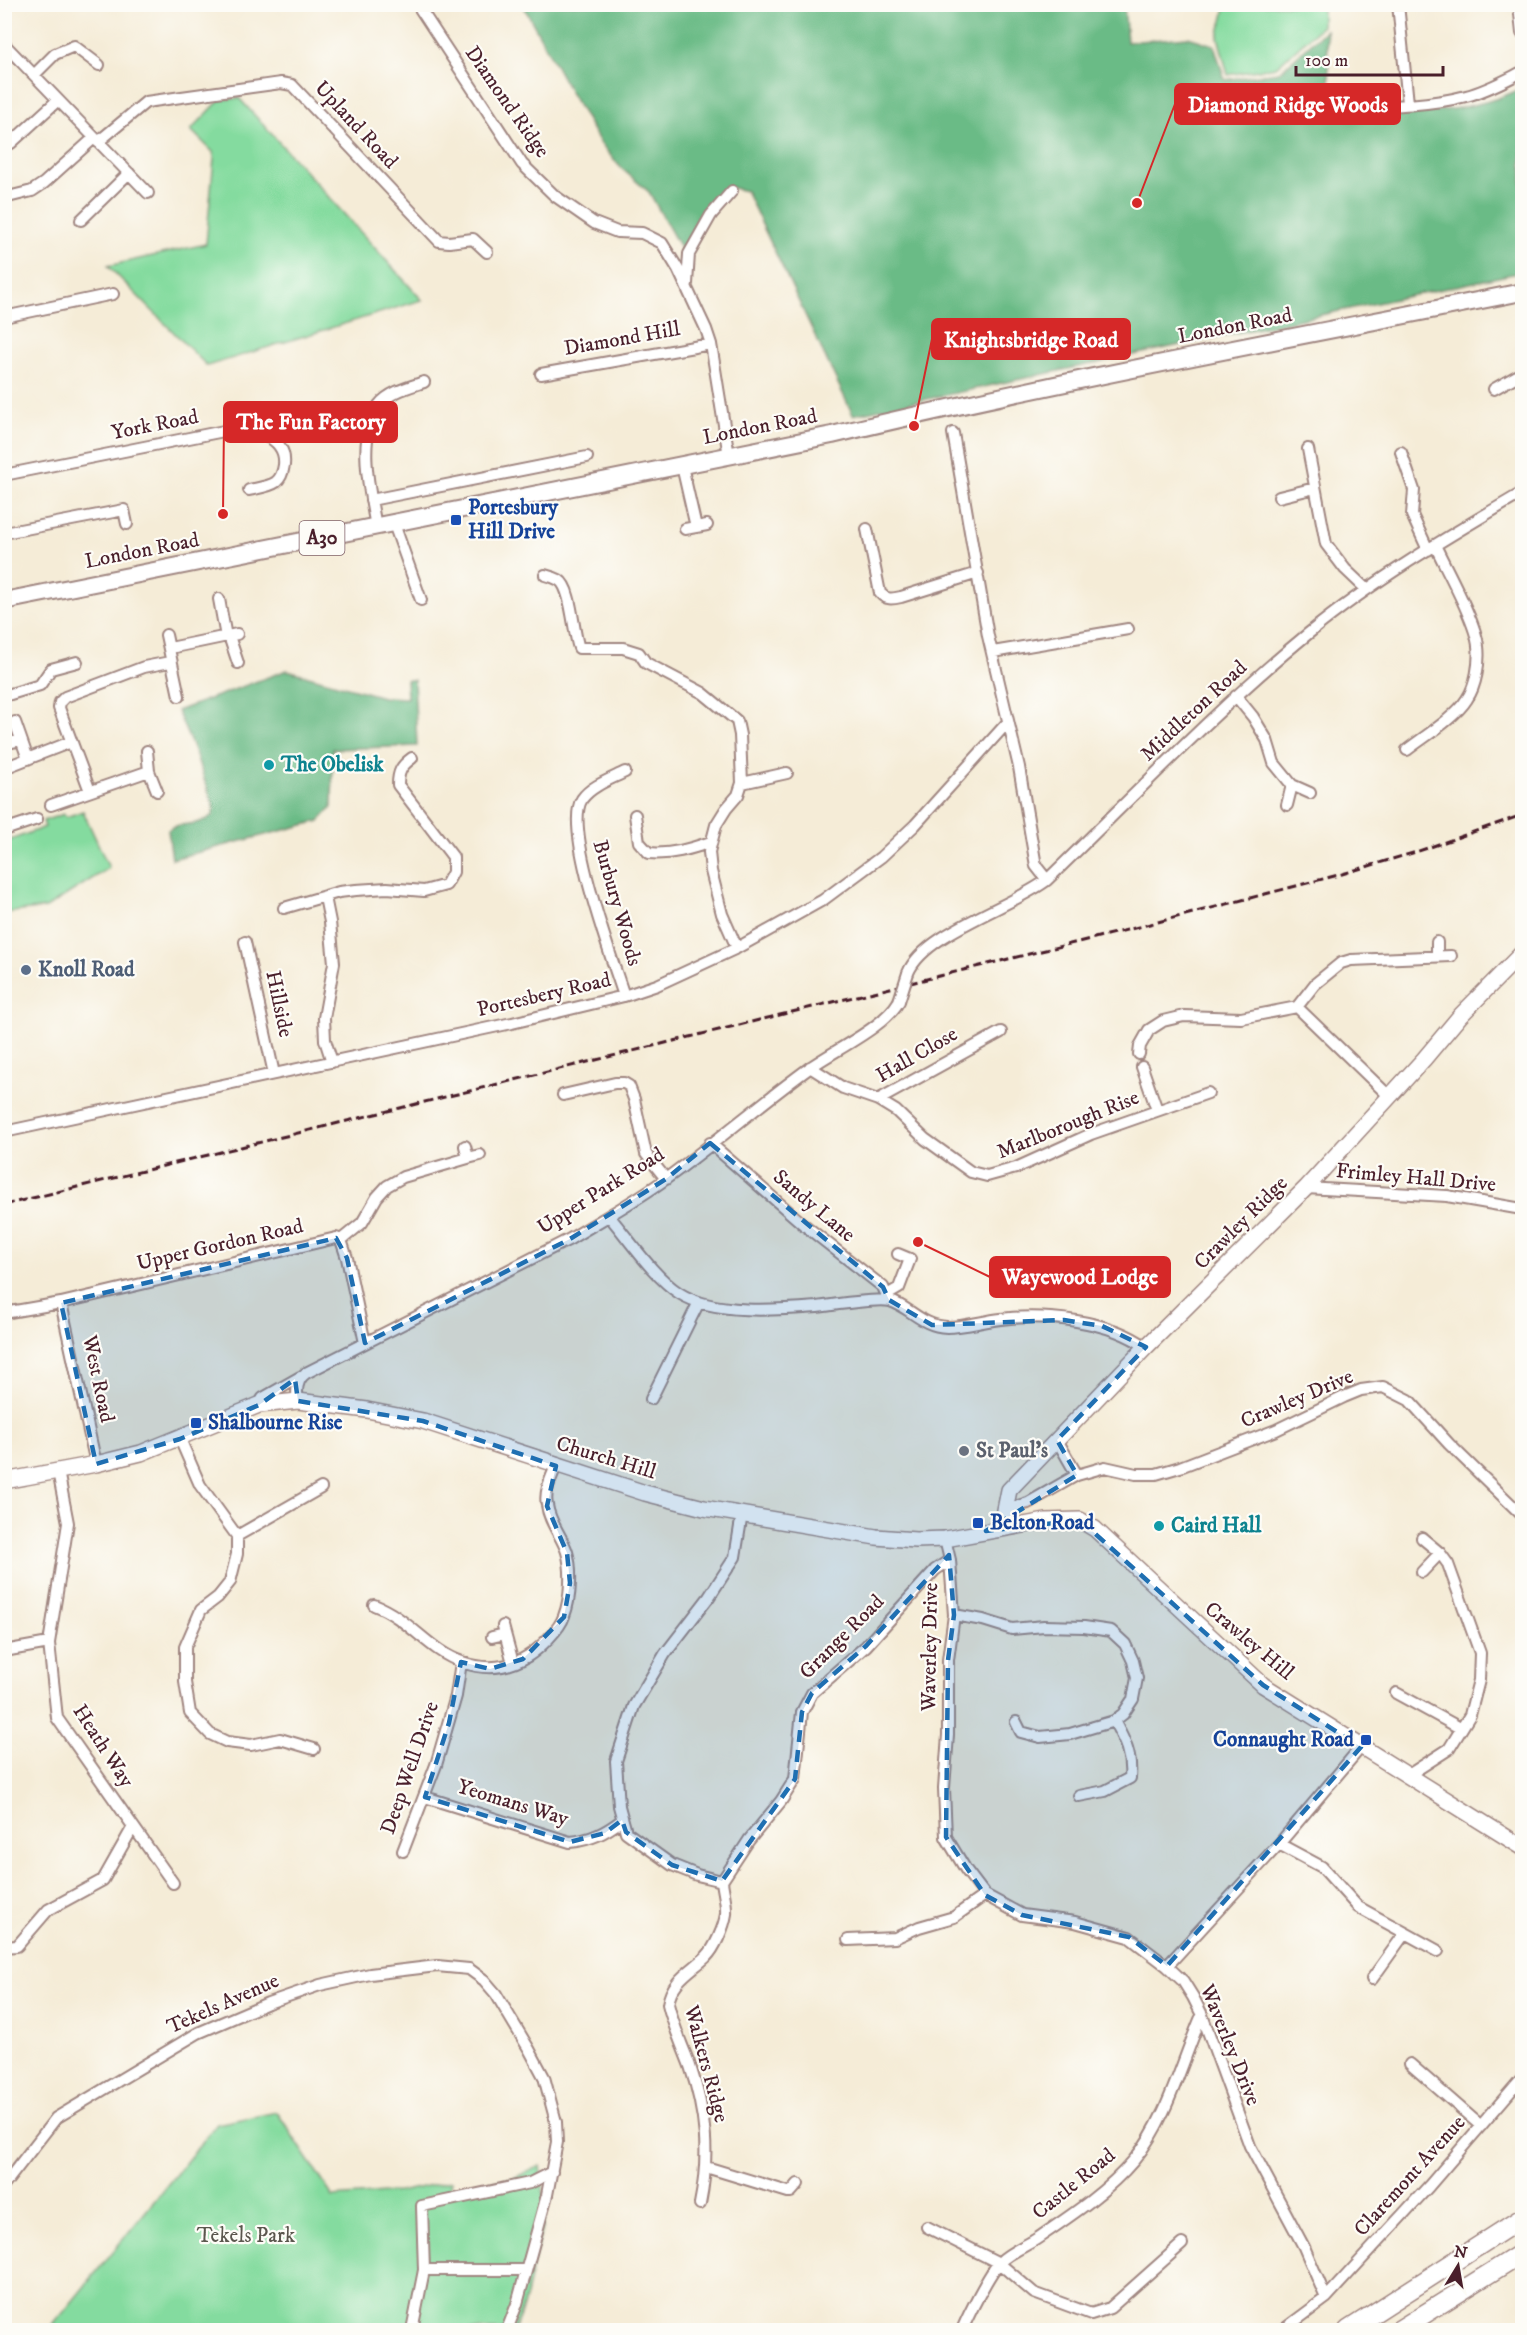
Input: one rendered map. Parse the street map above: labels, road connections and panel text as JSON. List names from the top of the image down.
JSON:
{
  "streets": {
    "main road": ["London Road", "A30"],
    "street": [
      "Diamond Ridge",
      "Upland Road",
      "Diamond Hill",
      "York Road",
      "Middleton Road",
      "Burbury Woods",
      "Portesbery Road",
      "Hillside",
      "Hall Close",
      "Marlborough Rise",
      "Frimley Hall Drive",
      "Upper Park Road",
      "Sandy Lane",
      "Crawley Ridge",
      "Upper Gordon Road",
      "West Road",
      "Crawley Drive",
      "Church Hill",
      "Grange Road",
      "Crawley Hill",
      "Waverley Drive",
      "Heath Way",
      "Deep Well Drive",
      "Yeomans Way",
      "Tekels Avenue",
      "Walkers Ridge",
      "Claremont Avenue",
      "Castle Road"
    ]
  },
  "crossings": [
    ["Diamond Ridge", "London Road"],
    ["Diamond Ridge", "Diamond Hill"],
    ["Middleton Road", "Upper Park Road"],
    ["Burbury Woods", "Portesbery Road"],
    ["Portesbery Road", "Hillside"],
    ["Hall Close", "Marlborough Rise"],
    ["Marlborough Rise", "Upper Park Road"],
    ["Frimley Hall Drive", "Crawley Ridge"],
    ["Upper Park Road", "Sandy Lane"],
    ["Upper Park Road", "West Road"],
    ["Upper Park Road", "Church Hill"],
    ["Upper Park Road", "Heath Way"],
    ["Sandy Lane", "Crawley Ridge"],
    ["Crawley Ridge", "Crawley Drive"],
    ["Crawley Ridge", "Crawley Hill"],
    ["Upper Gordon Road", "West Road"],
    ["Church Hill", "Crawley Hill"],
    ["Church Hill", "Waverley Drive"],
    ["Grange Road", "Waverley Drive"],
    ["Grange Road", "Walkers Ridge"],
    ["Crawley Hill", "Waverley Drive"],
    ["Waverley Drive", "Claremont Avenue"],
    ["Waverley Drive", "Castle Road"],
    ["Deep Well Drive", "Yeomans Way"]
  ],
  "parks": ["Tekels Park"],
  "places": {
    "other": [
      "Diamond Ridge Woods",
      "Knightsbridge Road",
      "The Fun Factory",
      "The Obelisk",
      "Knoll Road",
      "Wayewood Lodge",
      "St Paul's",
      "Caird Hall"
    ],
    "transit": [
      "Portesbury Hill Drive",
      "Shalbourne Rise",
      "Belton Road",
      "Connaught Road"
    ]
  },
  "scale_bar": "100 m",
  "north": "top"
}
